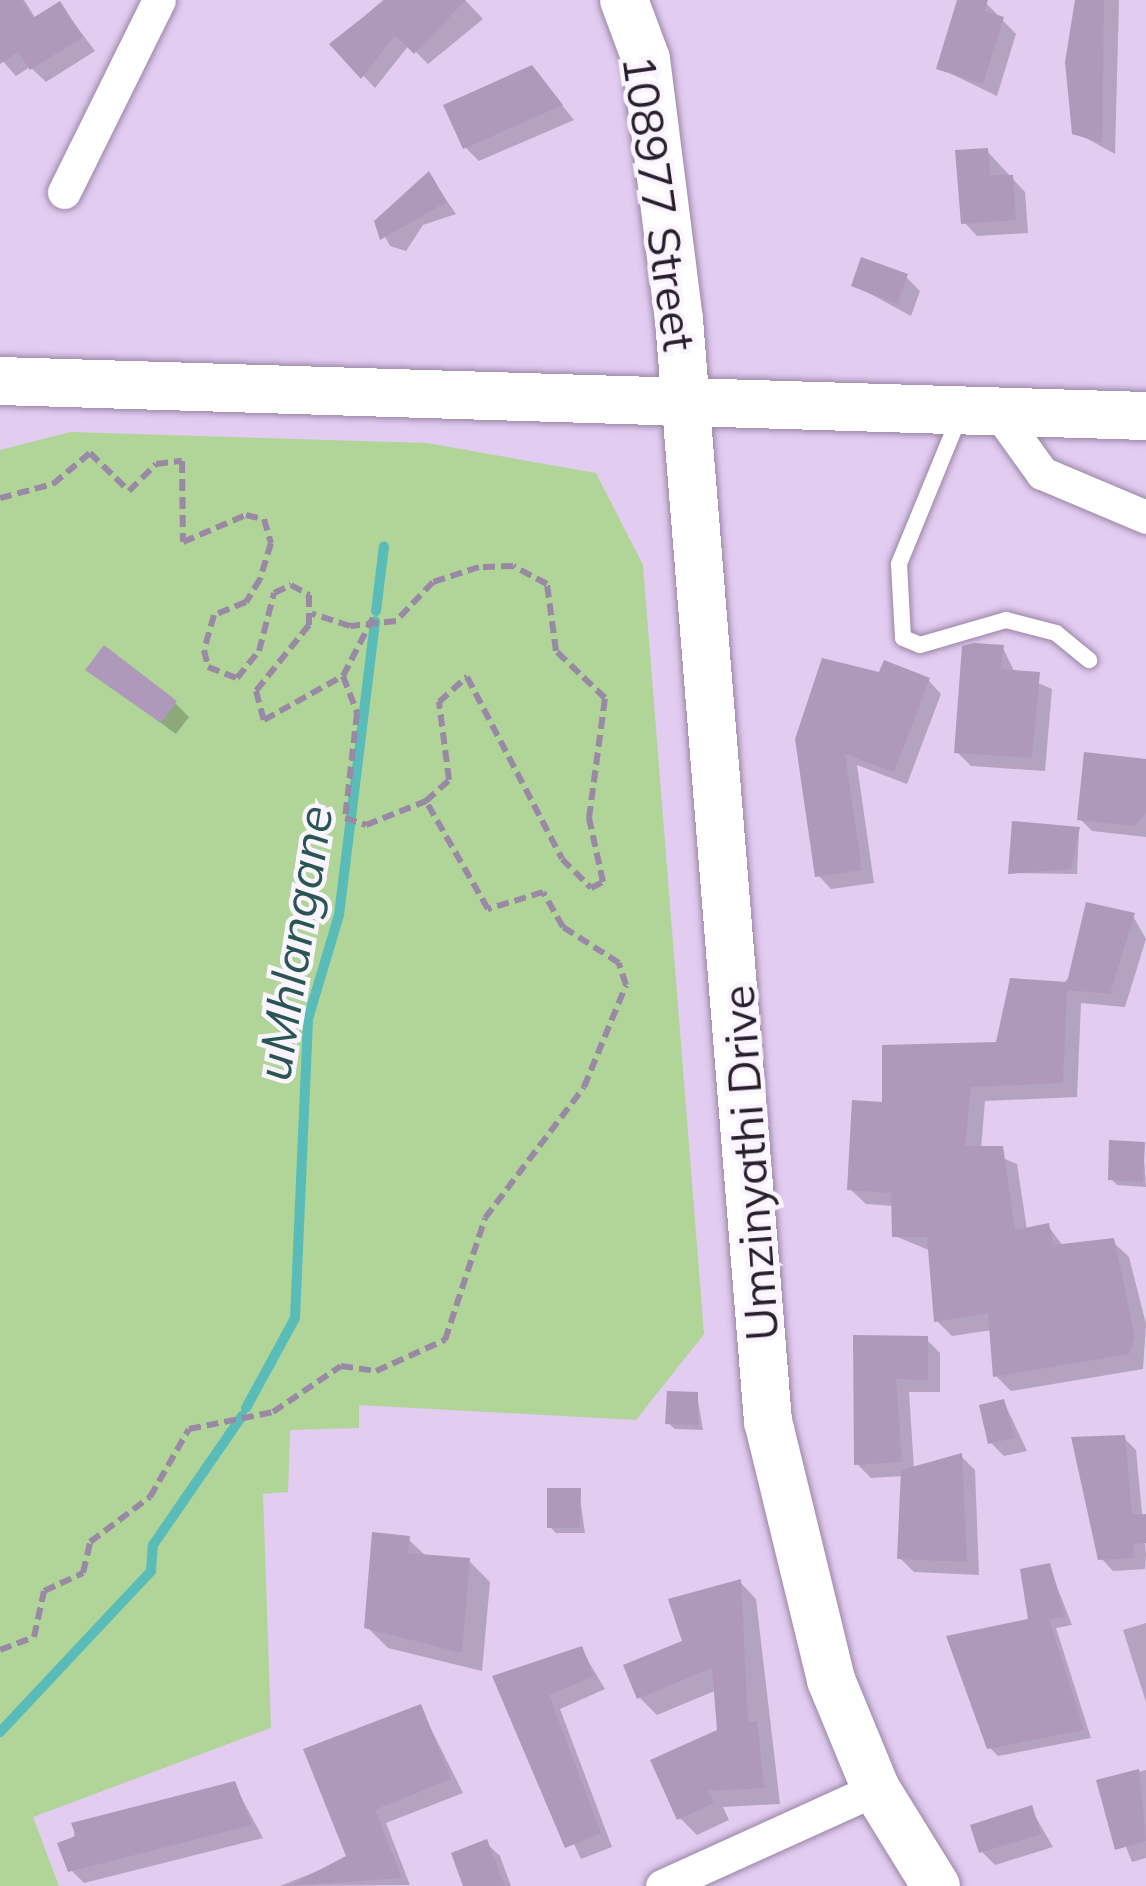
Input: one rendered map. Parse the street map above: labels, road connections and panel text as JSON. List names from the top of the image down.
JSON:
{
  "streets": {
    "street": ["108977 Street", "Umzinyathi Drive"]
  },
  "crossings": [
    ["108977 Street", "Umzinyathi Drive"]
  ],
  "water": ["uMhlangane"]
}
